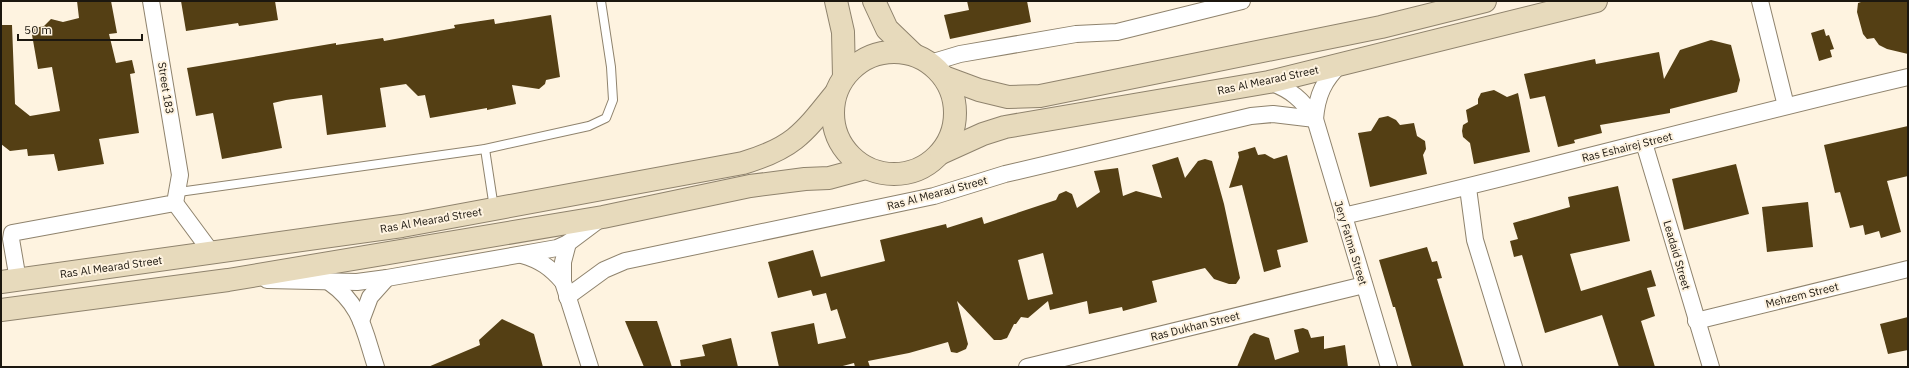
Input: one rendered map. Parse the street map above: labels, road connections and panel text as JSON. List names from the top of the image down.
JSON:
{
  "streets": {
    "street": [
      "Ras Al Mearad Street",
      "Street 183",
      "Ras Eshairej Street",
      "Jery Fatma Street",
      "Leadaid Street",
      "Mehzem Street",
      "Ras Dukhan Street"
    ]
  },
  "crossings": [
    ["Ras Al Mearad Street", "Jery Fatma Street"],
    ["Ras Eshairej Street", "Jery Fatma Street"],
    ["Ras Eshairej Street", "Leadaid Street"],
    ["Jery Fatma Street", "Ras Dukhan Street"],
    ["Leadaid Street", "Mehzem Street"]
  ],
  "scale_bar": "50 m"
}
